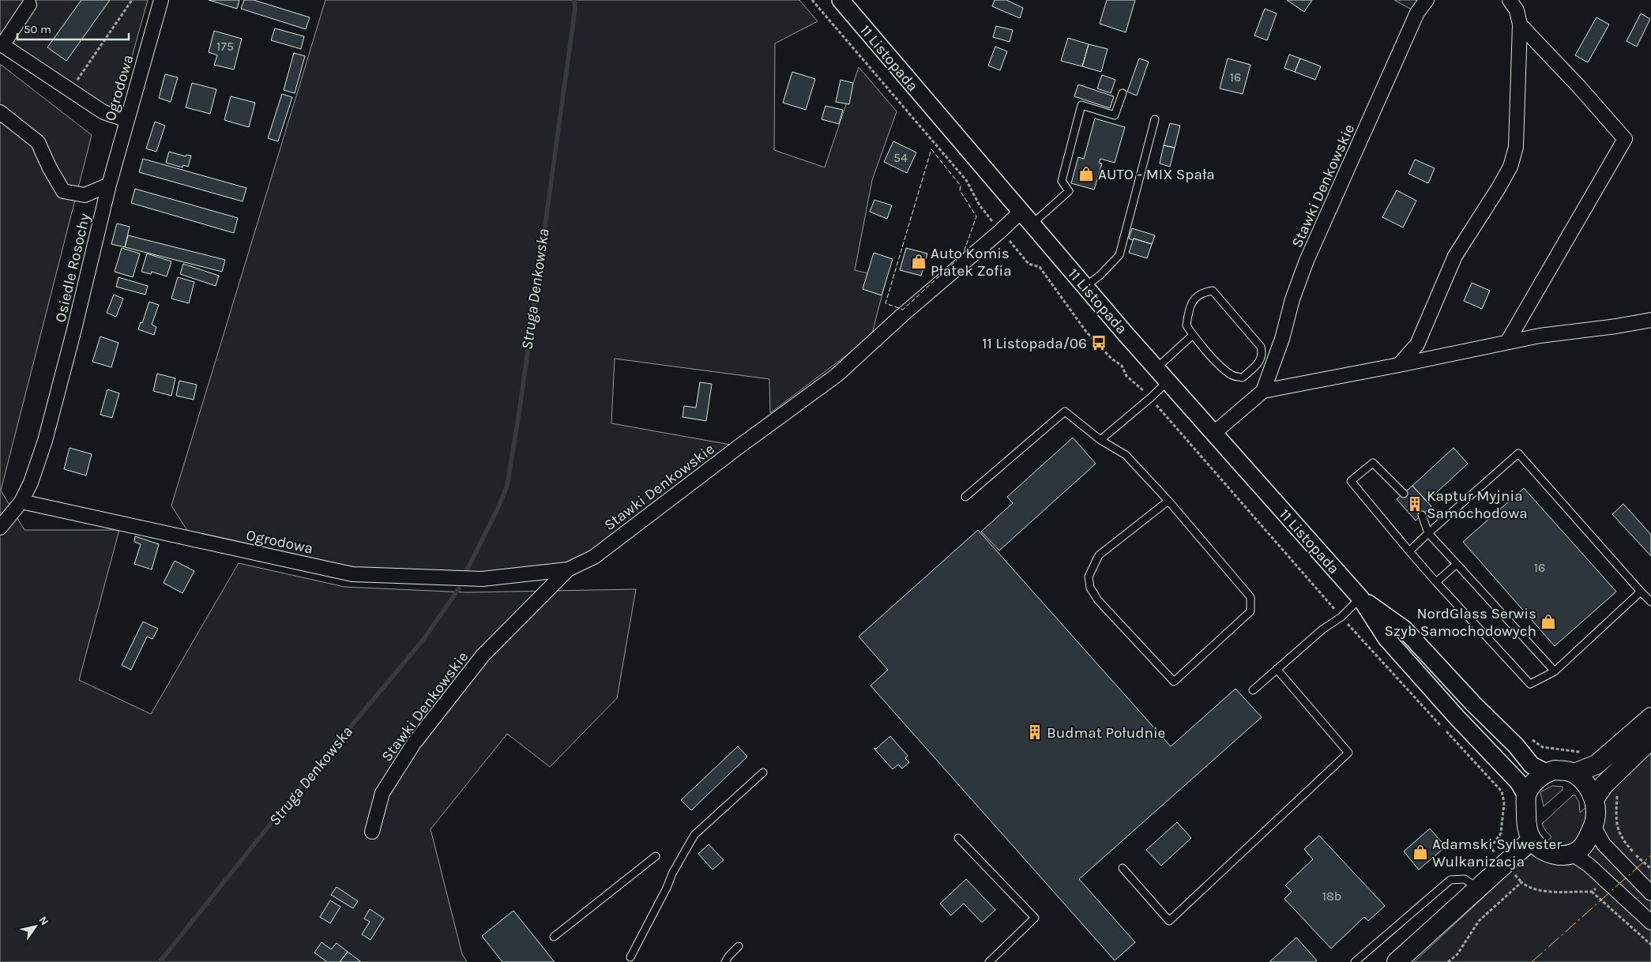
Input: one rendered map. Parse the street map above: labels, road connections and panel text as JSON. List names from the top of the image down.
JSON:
{
  "streets": {
    "street": [
      "11 Listopada",
      "Ogrodowa",
      "Stawki Denkowskie",
      "Osiedle Rosochy"
    ]
  },
  "crossings": [
    ["11 Listopada", "Stawki Denkowskie"],
    ["Ogrodowa", "Stawki Denkowskie"],
    ["Ogrodowa", "Osiedle Rosochy"]
  ],
  "water": ["Struga Denkowska"],
  "places": {
    "shop": [
      "AUTO - MIX Spała",
      "Auto Komis Płatek Zofia",
      "NordGlass Serwis Szyb Samochodowych",
      "Adamski Sylwester Wulkanizacja"
    ],
    "bus stop": ["11 Listopada/06"],
    "building": ["Kaptur Myjnia Samochodowa", "Budmat Południe"]
  },
  "house_numbers": [
    "175",
    "16",
    "54",
    "16",
    "18b"
  ],
  "scale_bar": "50 m",
  "north": "top right"
}
